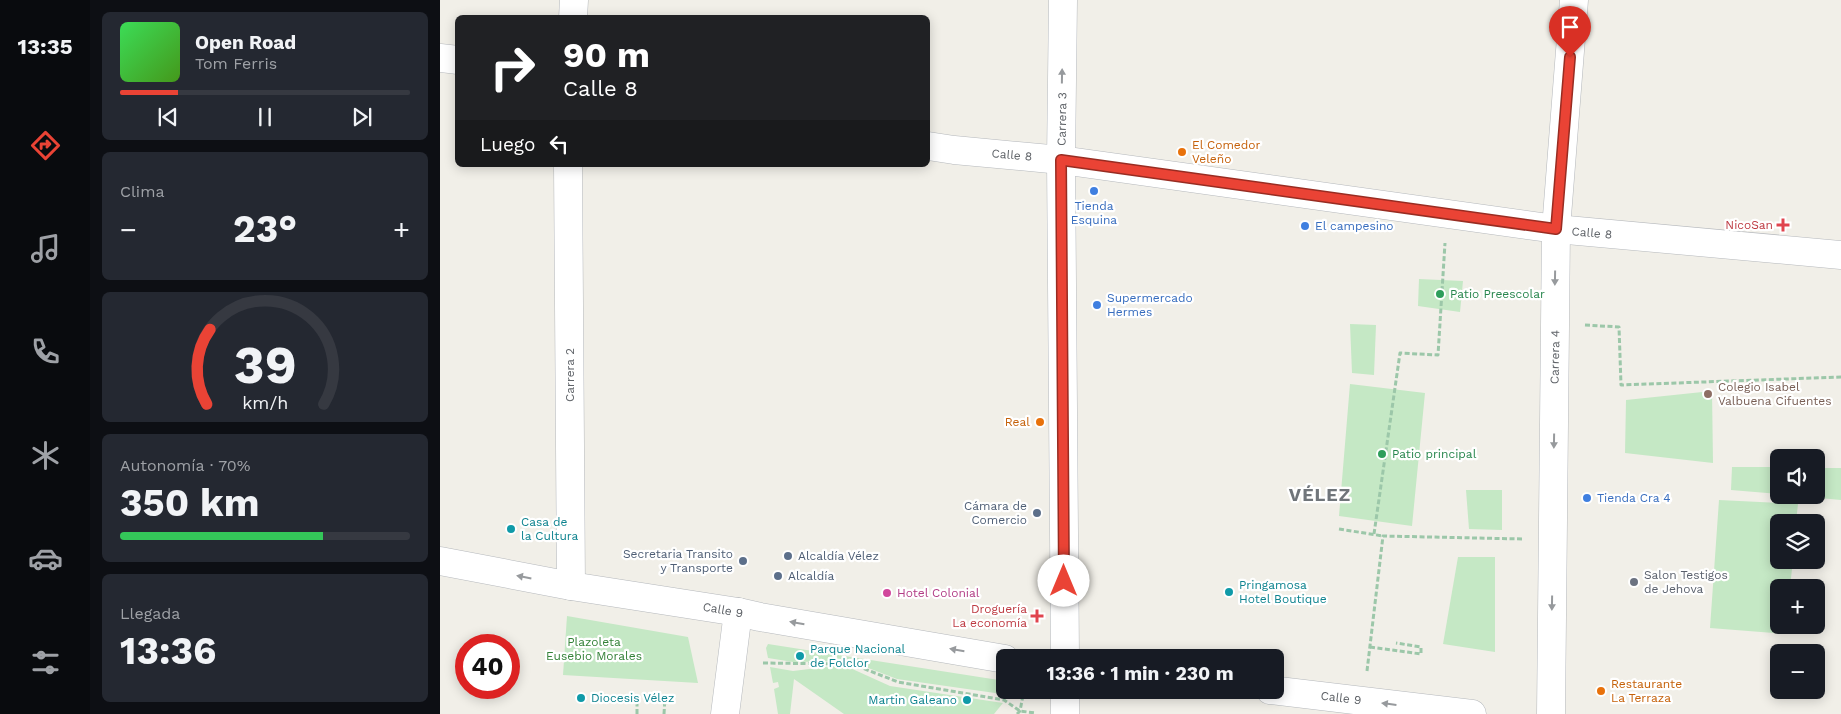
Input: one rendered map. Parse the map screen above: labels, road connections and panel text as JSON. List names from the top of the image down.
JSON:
{
  "streets": {
    "street": [
      "Carrera 3",
      "Calle 8",
      "Carrera 4",
      "Carrera 2",
      "Calle 9"
    ]
  },
  "crossings": [
    ["Carrera 3", "Calle 8"],
    ["Calle 8", "Carrera 4"],
    ["Carrera 2", "Calle 9"]
  ],
  "one_way": ["Carrera 4", "Calle 9"],
  "districts": ["VÉLEZ"],
  "parks": ["Plazoleta Eusebio Morales"],
  "places": {
    "other": [
      "El Comedor Veleño",
      "Tienda Esquina",
      "El campesino",
      "Patio Preescolar",
      "Supermercado Hermes",
      "Colegio Isabel Valbuena Cifuentes",
      "Real",
      "Patio principal",
      "Tienda Cra 4",
      "Cámara de Comercio",
      "Casa de la Cultura",
      "Alcaldía Vélez",
      "Secretaria Transito y Transporte",
      "Alcaldía",
      "Salon Testigos de Jehova",
      "Pringamosa Hotel Boutique",
      "Hotel Colonial",
      "Parque Nacional de Folclor",
      "Restaurante La Terraza",
      "Diocesis Vélez",
      "Martin Galeano"
    ],
    "health": ["NicoSan", "Droguería La economía"]
  },
  "page": {
    "tabs": "13:35",
    "turn": ["90 m", "Calle 8"],
    "song": ["Open Road", "Tom Ferris"],
    "then": "Luego",
    "tile": [
      "Clima",
      ["Autonomía · 70%", "350 km"],
      ["Llegada", "13:36"]
    ],
    "heat": ["−", "23°", "+"],
    "map_buttons": ["+", "−"],
    "limit": "40",
    "trip": "13:36 · 1 min · 230 m",
    "gauge": ["39", "km/h"]
  }
}
